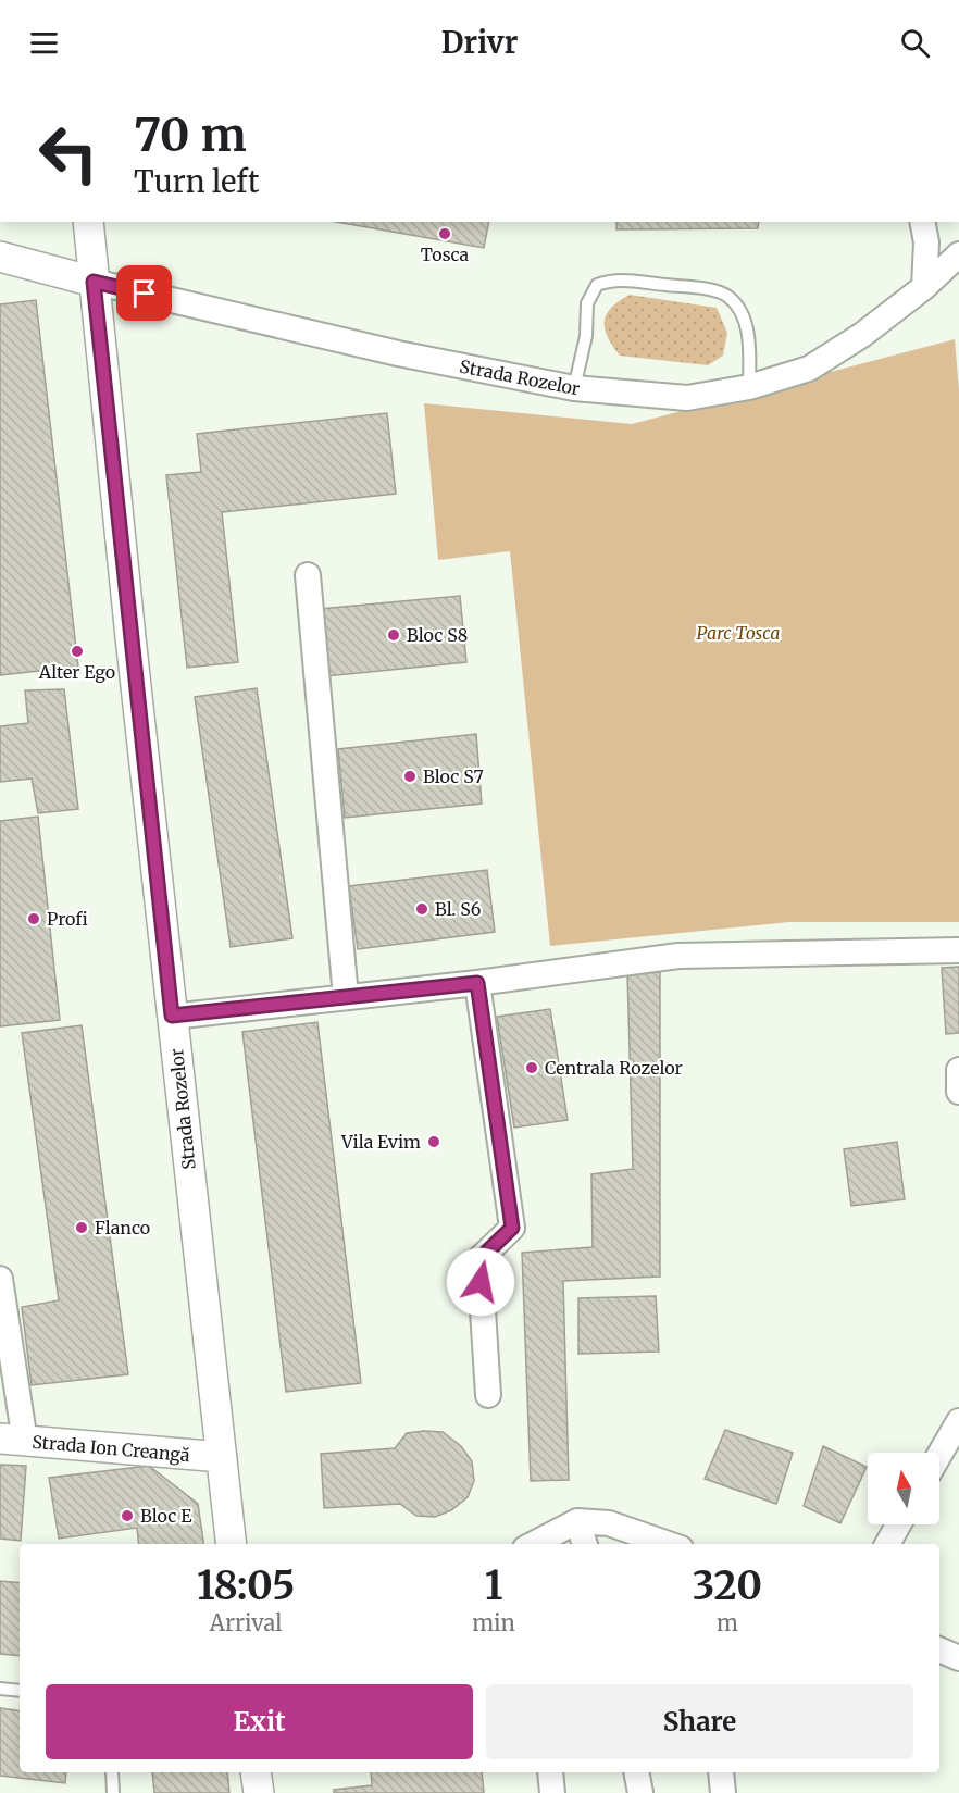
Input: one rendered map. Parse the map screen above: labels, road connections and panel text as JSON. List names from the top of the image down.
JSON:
{
  "streets": {
    "street": ["Strada Rozelor", "Strada Ion Creangă"]
  },
  "crossings": [
    ["Strada Rozelor", "Strada Ion Creangă"]
  ],
  "parks": ["Parc Tosca"],
  "places": [
    "Tosca",
    "Bloc S8",
    "Alter Ego",
    "Bloc S7",
    "Bl. S6",
    "Profi",
    "Centrala Rozelor",
    "Vila Evim",
    "Flanco",
    "Bloc E"
  ],
  "north": "top",
  "page": {
    "header": "Drivr",
    "turn": ["70 m", "Turn left"],
    "eta": [
      "18:05",
      "Arrival",
      "1",
      "min",
      "320",
      "m"
    ],
    "buttons": ["Exit", "Share"]
  }
}
